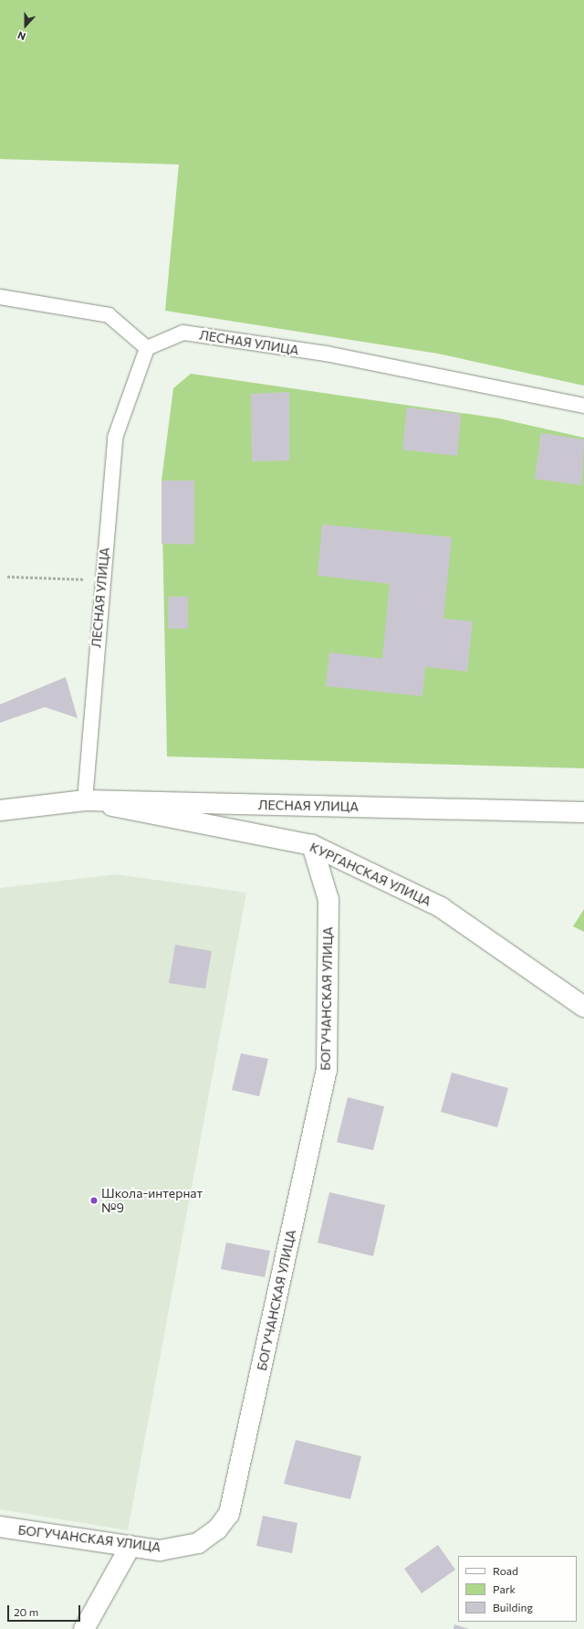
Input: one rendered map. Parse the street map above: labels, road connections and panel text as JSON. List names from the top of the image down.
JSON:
{
  "streets": {
    "street": ["ЛЕСНАЯ УЛИЦА", "КУРГАНСКАЯ УЛИЦА", "БОГУЧАНСКАЯ УЛИЦА"]
  },
  "crossings": [
    ["ЛЕСНАЯ УЛИЦА", "КУРГАНСКАЯ УЛИЦА"],
    ["КУРГАНСКАЯ УЛИЦА", "БОГУЧАНСКАЯ УЛИЦА"]
  ],
  "places": ["Школа-интернат №9"],
  "legend": ["Road", "Park", "Building"],
  "scale_bar": "20 m",
  "north": "bottom"
}
